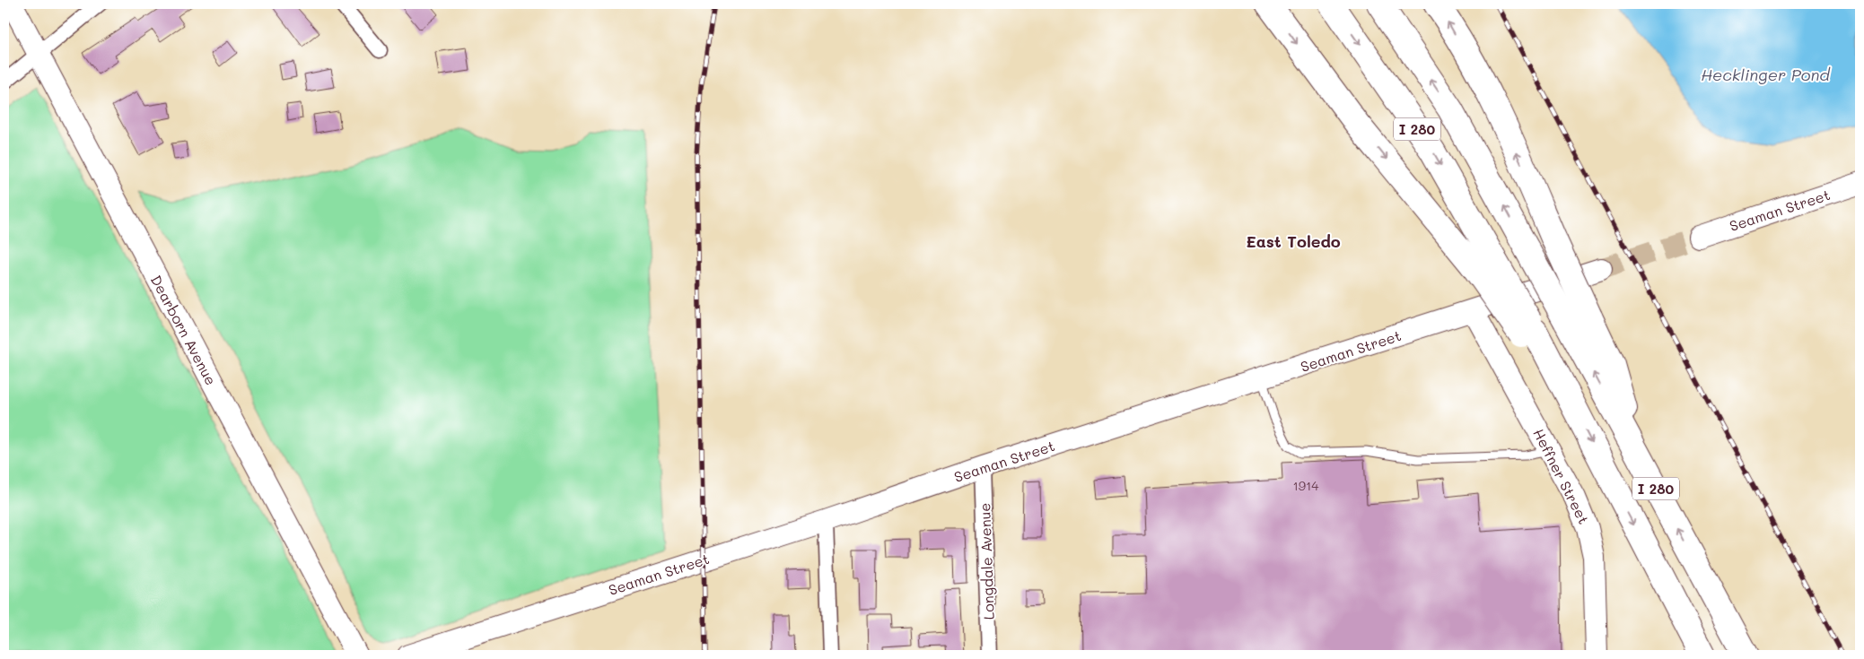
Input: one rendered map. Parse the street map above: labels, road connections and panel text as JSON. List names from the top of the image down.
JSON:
{
  "streets": {
    "highway": ["I 280"],
    "street": [
      "Seaman Street",
      "Dearborn Avenue",
      "Heffner Street",
      "Longdale Avenue"
    ]
  },
  "crossings": [
    ["Seaman Street", "Heffner Street"],
    ["Seaman Street", "Longdale Avenue"]
  ],
  "districts": ["East Toledo"],
  "water": ["Hecklinger Pond"],
  "house_numbers": ["1914"]
}
